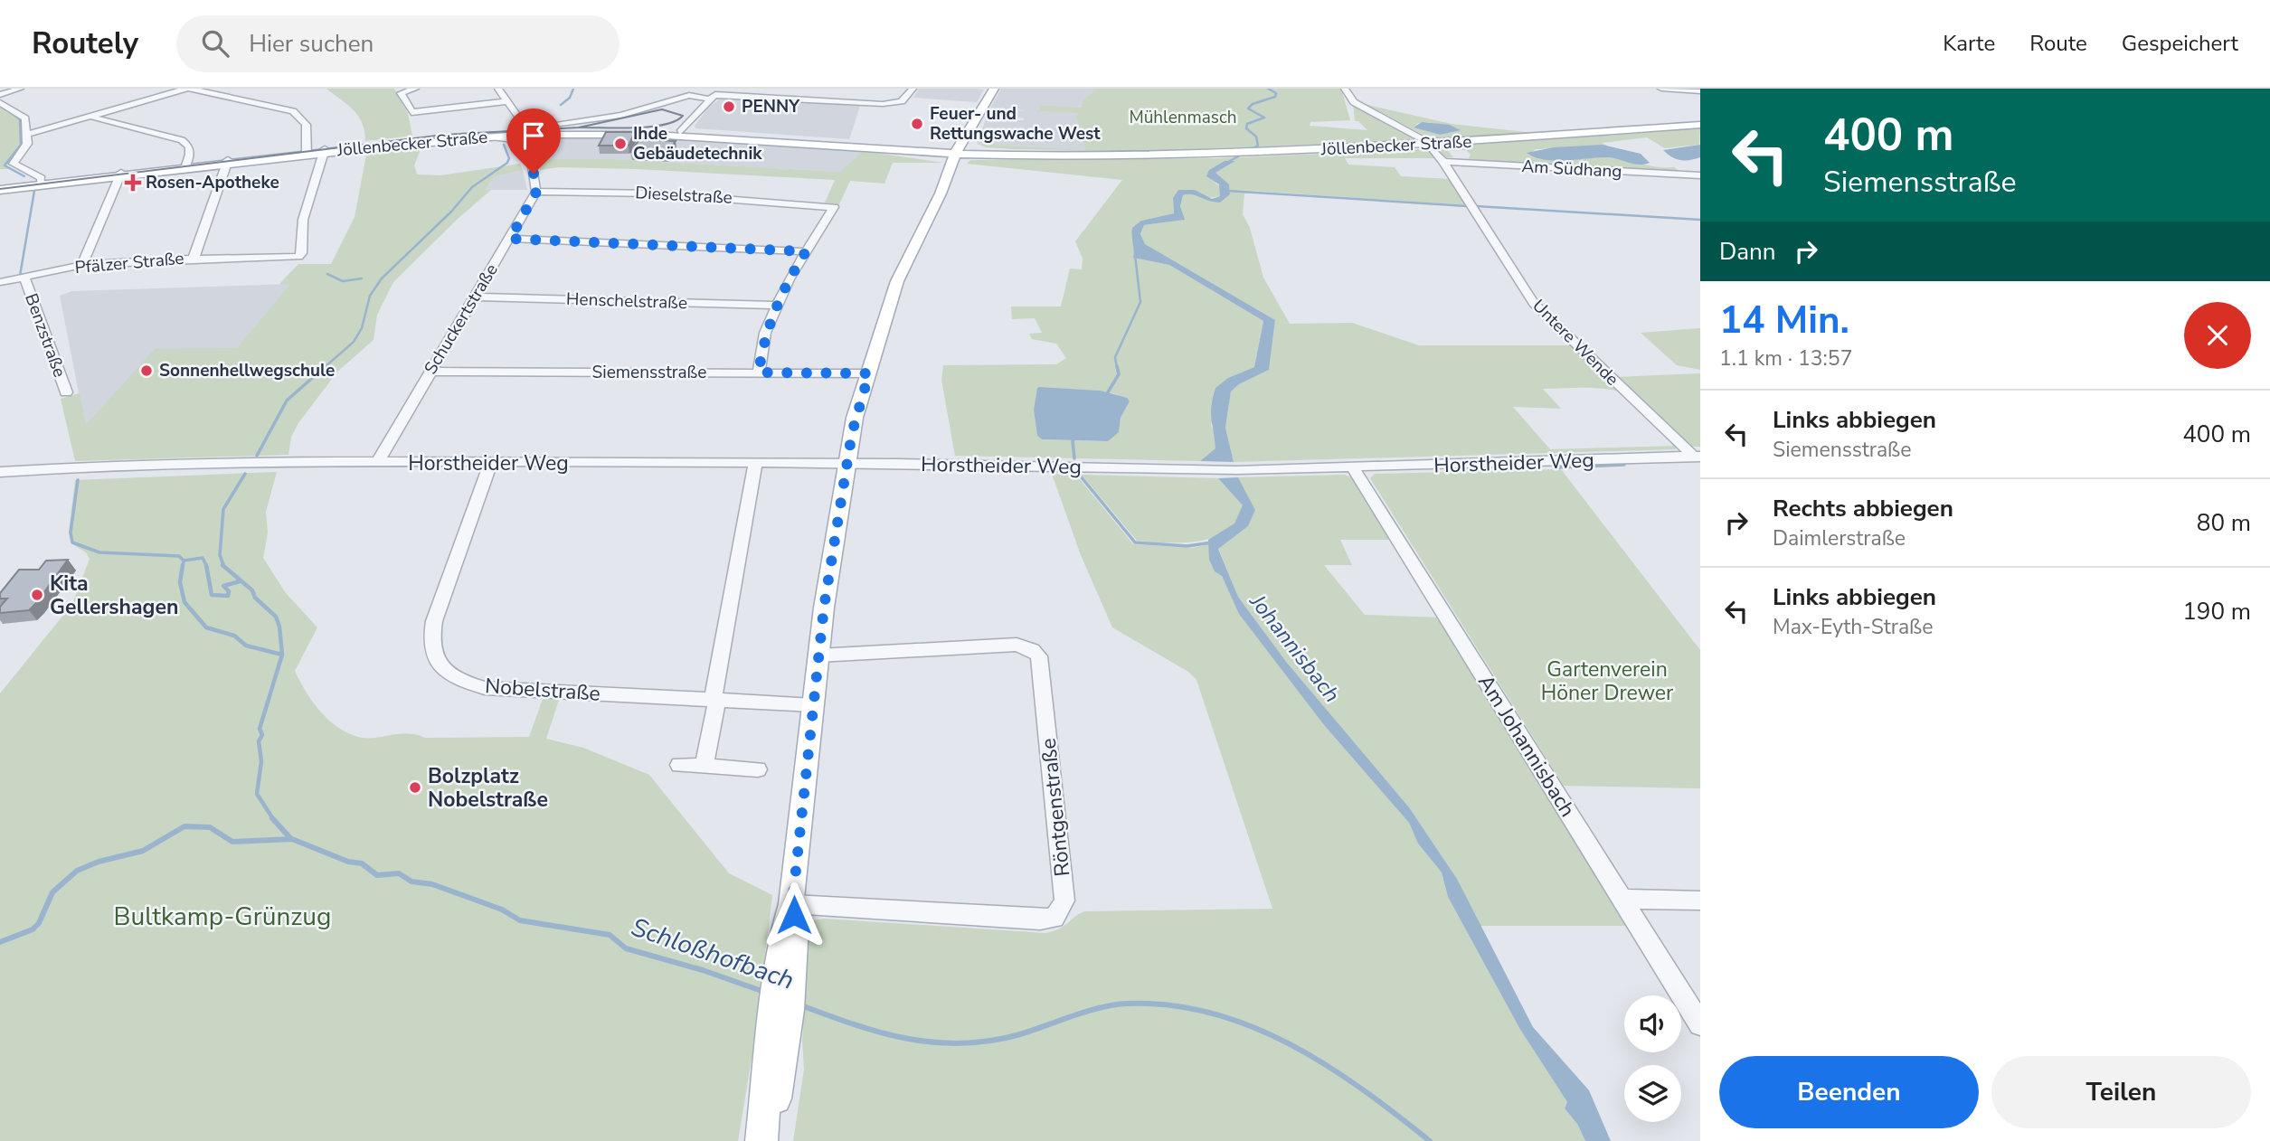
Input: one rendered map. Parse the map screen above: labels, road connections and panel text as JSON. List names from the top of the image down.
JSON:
{
  "streets": {
    "main road": ["Jöllenbecker Straße"],
    "street": [
      "Am Südhang",
      "Dieselstraße",
      "Pfälzer Straße",
      "Henschelstraße",
      "Schuckertstraße",
      "Benzstraße",
      "Untere Wende",
      "Siemensstraße",
      "Horstheider Weg",
      "Nobelstraße",
      "Am Johannisbach",
      "Röntgenstraße"
    ]
  },
  "crossings": [
    ["Jöllenbecker Straße", "Pfälzer Straße"],
    ["Jöllenbecker Straße", "Untere Wende"],
    ["Am Südhang", "Untere Wende"],
    ["Dieselstraße", "Schuckertstraße"],
    ["Pfälzer Straße", "Benzstraße"],
    ["Henschelstraße", "Schuckertstraße"],
    ["Schuckertstraße", "Siemensstraße"],
    ["Schuckertstraße", "Horstheider Weg"],
    ["Untere Wende", "Horstheider Weg"],
    ["Horstheider Weg", "Nobelstraße"],
    ["Horstheider Weg", "Am Johannisbach"]
  ],
  "water": ["Johannisbach", "Schloßhofbach"],
  "parks": ["Mühlenmasch", "Gartenverein Höner Drewer", "Bultkamp-Grünzug"],
  "places": {
    "other": [
      "PENNY",
      "Feuer- und Rettungswache West",
      "Ihde Gebäudetechnik",
      "Sonnenhellwegschule",
      "Kita Gellershagen",
      "Bolzplatz Nobelstraße"
    ],
    "health": ["Rosen-Apotheke"]
  },
  "page": {
    "header": "Routely",
    "search": "Hier suchen",
    "nav": ["Karte", "Route", "Gespeichert"],
    "turn": ["400 m", "Siemensstraße"],
    "then": "Dann",
    "heading": ["14 Min.", "1.1 km · 13:57"],
    "list": [
      {
        "name": "Links abbiegen",
        "note": "Siemensstraße",
        "value": "400 m"
      },
      {
        "name": "Rechts abbiegen",
        "note": "Daimlerstraße",
        "value": "80 m"
      },
      {
        "name": "Links abbiegen",
        "note": "Max-Eyth-Straße",
        "value": "190 m"
      }
    ],
    "buttons": ["Beenden", "Teilen"]
  }
}
